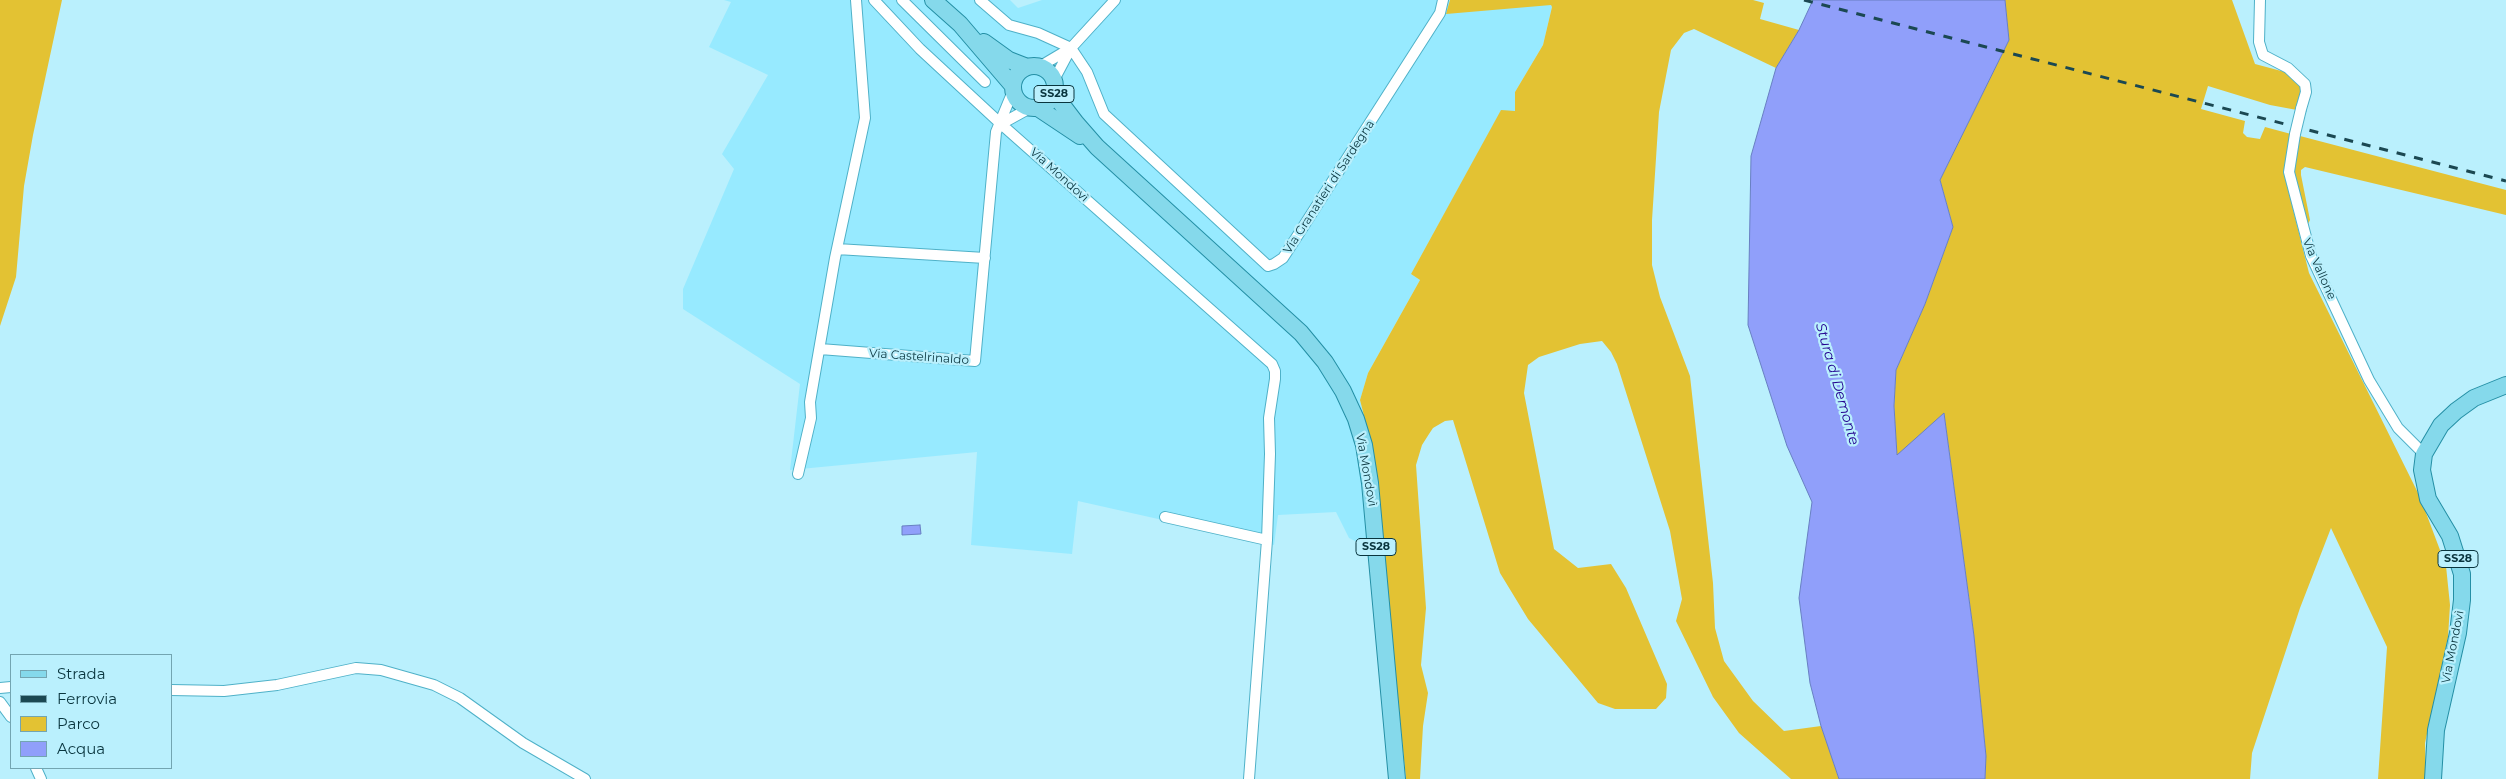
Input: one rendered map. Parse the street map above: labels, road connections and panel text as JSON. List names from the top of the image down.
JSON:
{
  "streets": {
    "main road": ["SS28", "Via Mondovì"],
    "street": ["Via Granatieri di Sardegna", "Via Vallone", "Via Castelrinaldo"]
  },
  "crossings": [
    ["SS28", "Via Mondovì"],
    ["SS28", "Via Castelrinaldo"],
    ["Via Mondovì", "Via Vallone"],
    ["Via Mondovì", "Via Castelrinaldo"]
  ],
  "water": ["Stura di Demonte"],
  "legend": [
    "Strada",
    "Ferrovia",
    "Parco",
    "Acqua"
  ]
}
